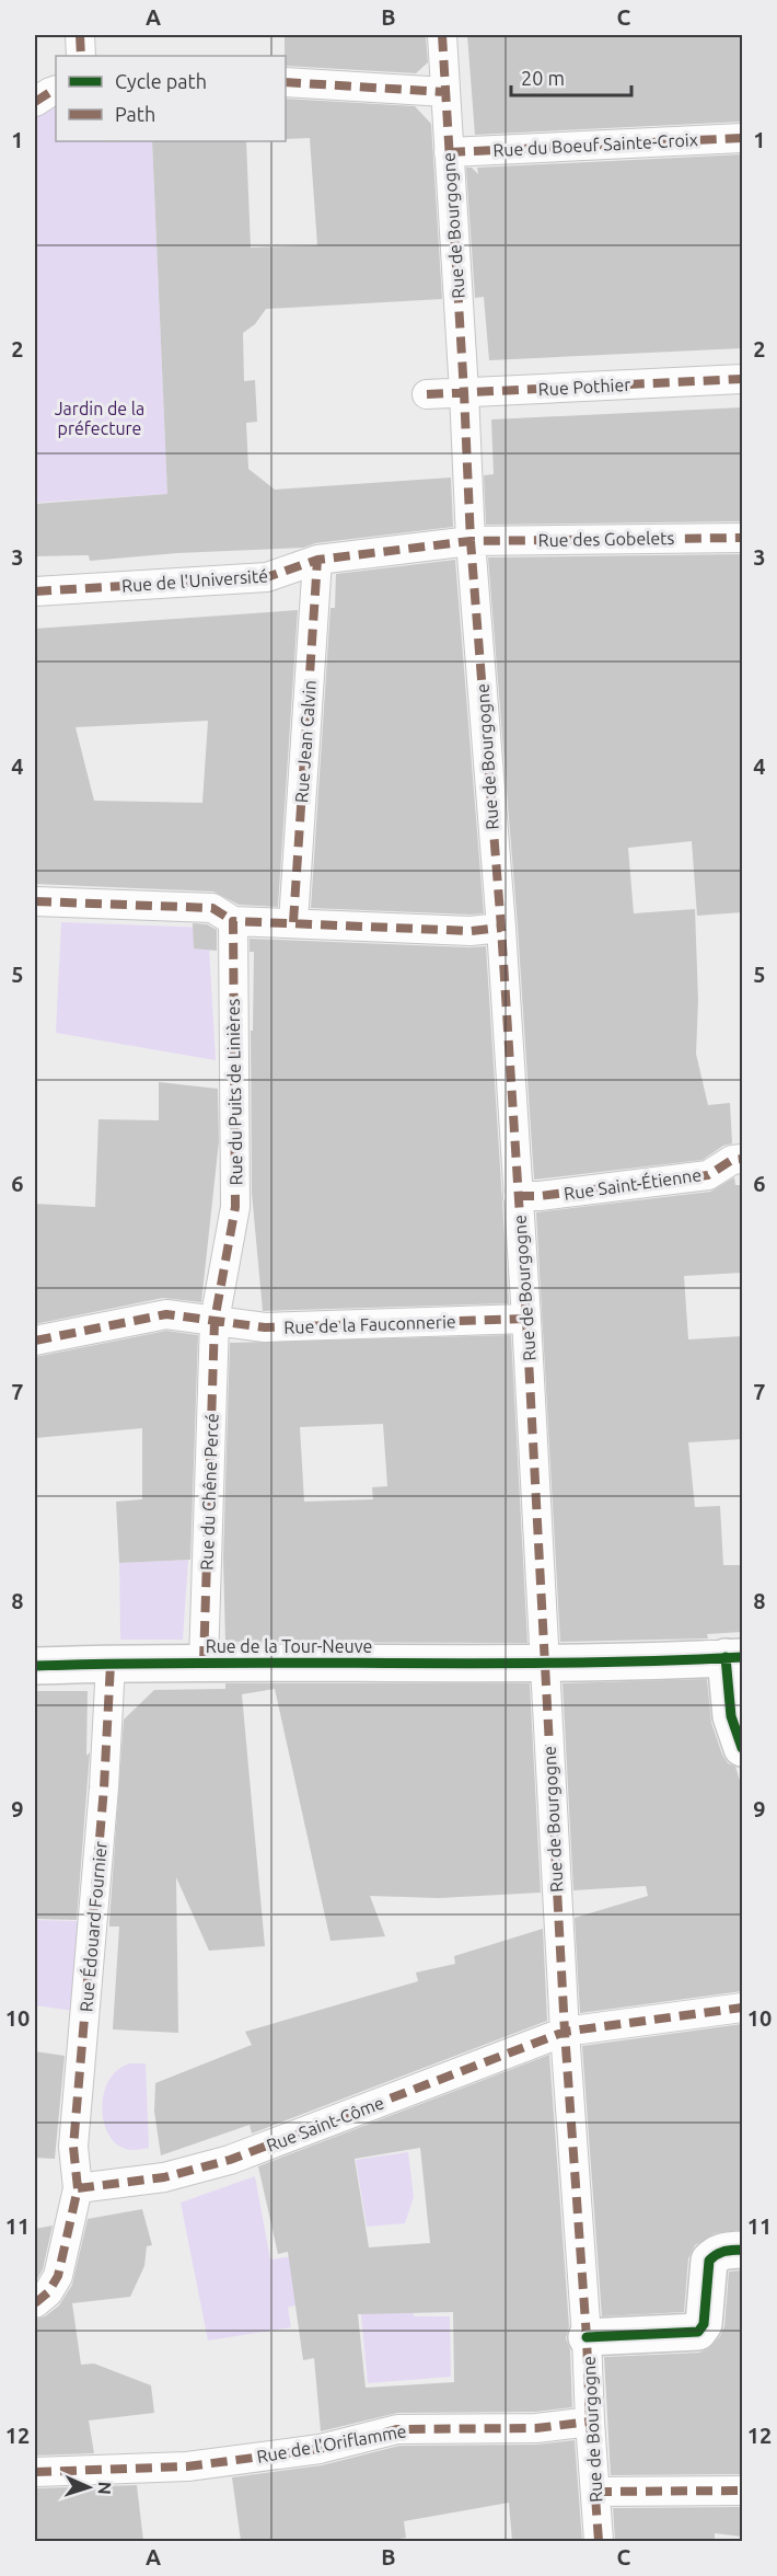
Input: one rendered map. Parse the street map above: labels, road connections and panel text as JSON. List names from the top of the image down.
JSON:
{
  "streets": {
    "street": [
      "Rue du Boeuf Sainte-Croix",
      "Rue de Bourgogne",
      "Rue Pothier",
      "Rue des Gobelets",
      "Rue de l'Université",
      "Rue Jean Calvin",
      "Rue du Puits de Linières",
      "Rue Saint-Étienne",
      "Rue de la Fauconnerie",
      "Rue du Chêne Percé",
      "Rue de la Tour-Neuve",
      "Rue Édouard Fournier",
      "Rue Saint-Côme",
      "Rue de l'Oriflamme"
    ]
  },
  "crossings": [
    ["Rue du Boeuf Sainte-Croix", "Rue de Bourgogne"],
    ["Rue de Bourgogne", "Rue Pothier"],
    ["Rue de Bourgogne", "Rue des Gobelets"],
    ["Rue de Bourgogne", "Rue de l'Université"],
    ["Rue de Bourgogne", "Rue Saint-Étienne"],
    ["Rue de Bourgogne", "Rue de la Fauconnerie"],
    ["Rue de Bourgogne", "Rue de la Tour-Neuve"],
    ["Rue de Bourgogne", "Rue Saint-Côme"],
    ["Rue de Bourgogne", "Rue de l'Oriflamme"],
    ["Rue des Gobelets", "Rue de l'Université"],
    ["Rue de l'Université", "Rue Jean Calvin"],
    ["Rue du Puits de Linières", "Rue de la Fauconnerie"],
    ["Rue du Puits de Linières", "Rue du Chêne Percé"],
    ["Rue de la Fauconnerie", "Rue du Chêne Percé"],
    ["Rue du Chêne Percé", "Rue de la Tour-Neuve"],
    ["Rue de la Tour-Neuve", "Rue Édouard Fournier"],
    ["Rue Édouard Fournier", "Rue Saint-Côme"]
  ],
  "parks": ["Jardin de la préfecture"],
  "legend": ["Cycle path", "Path"],
  "scale_bar": "20 m",
  "north": "right",
  "grid": {
    "columns": ["A", "B", "C"],
    "rows": [
      "1",
      "2",
      "3",
      "4",
      "5",
      "6",
      "7",
      "8",
      "9",
      "10",
      "11",
      "12"
    ]
  }
}
